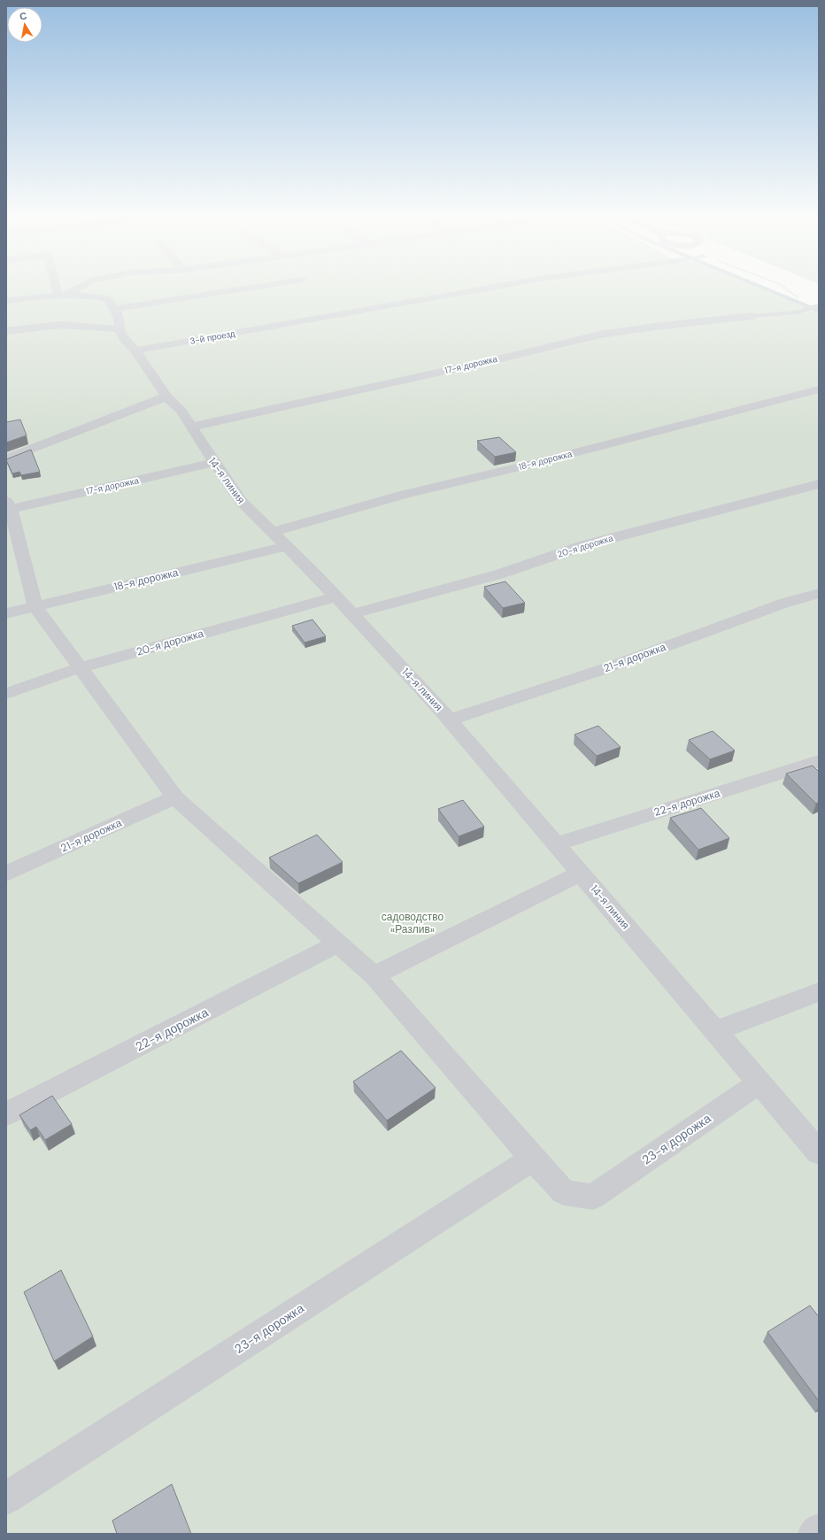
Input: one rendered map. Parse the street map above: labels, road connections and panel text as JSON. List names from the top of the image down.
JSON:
{
  "streets": {
    "street": [
      "3-й проезд",
      "17-я дорожка",
      "18-я дорожка",
      "14-я линия",
      "20-я дорожка",
      "21-я дорожка",
      "22-я дорожка",
      "23-я дорожка"
    ]
  },
  "crossings": [
    ["3-й проезд", "14-я линия"],
    ["17-я дорожка", "14-я линия"],
    ["18-я дорожка", "14-я линия"],
    ["14-я линия", "20-я дорожка"],
    ["14-я линия", "21-я дорожка"],
    ["14-я линия", "22-я дорожка"],
    ["14-я линия", "23-я дорожка"]
  ],
  "parks": ["садоводство «Разлив»"],
  "north": "top"
}
